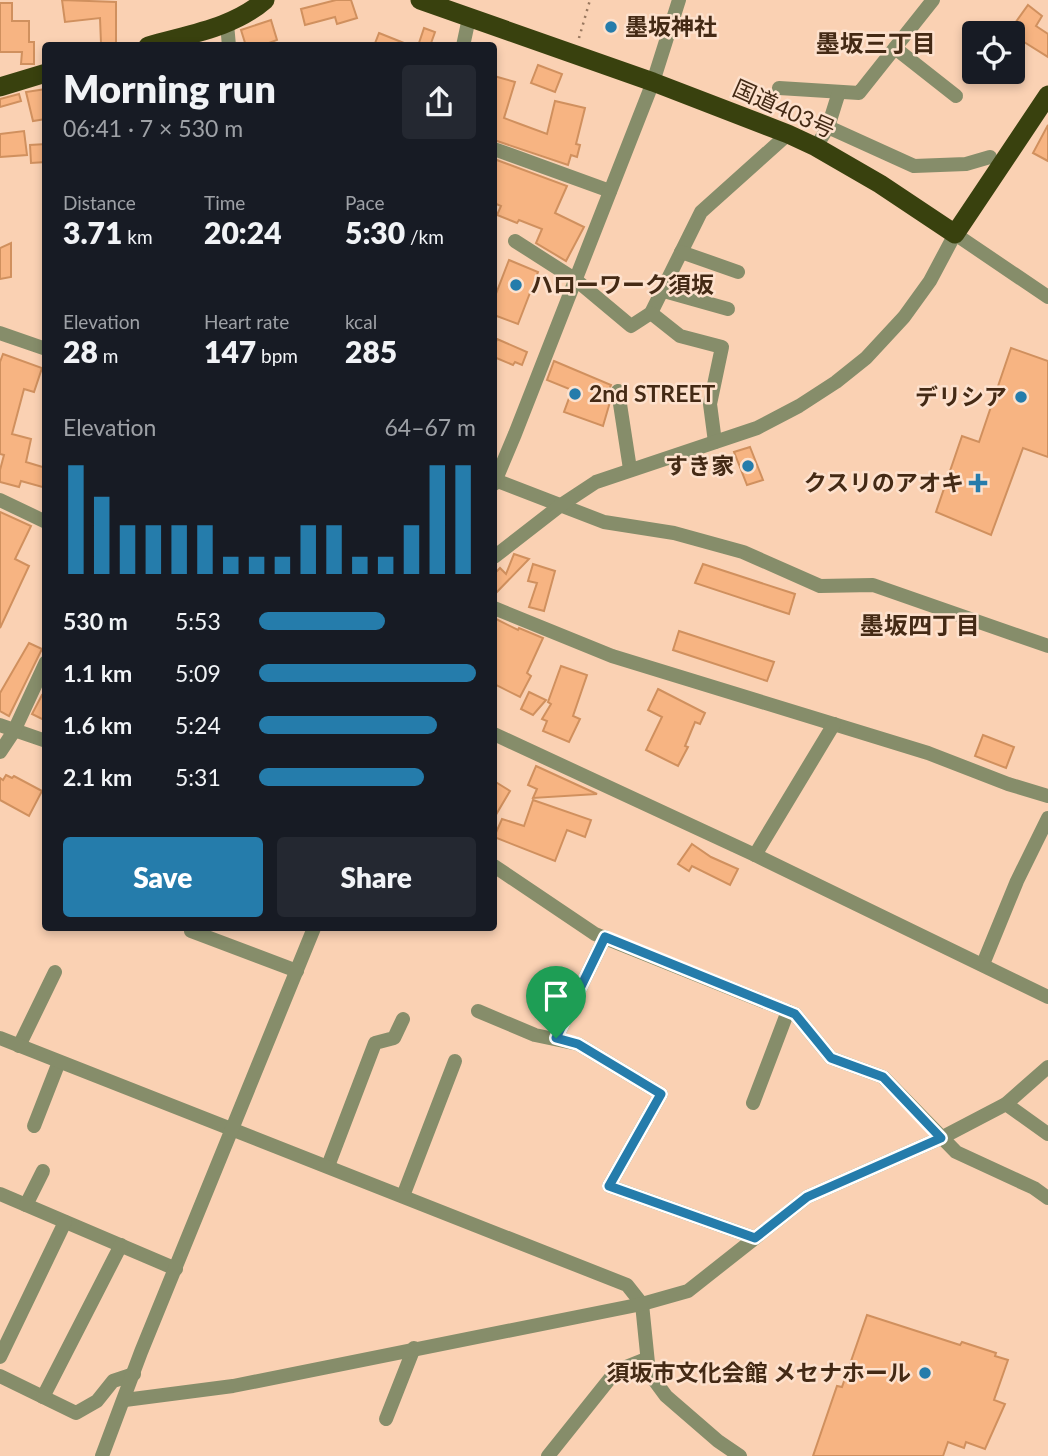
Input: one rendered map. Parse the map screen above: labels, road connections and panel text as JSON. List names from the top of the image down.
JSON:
{
  "streets": {
    "highway": ["国道403号"]
  },
  "districts": ["墨坂三丁目", "墨坂四丁目"],
  "places": {
    "other": [
      "墨坂神社",
      "ハローワーク須坂",
      "2nd STREET",
      "デリシア",
      "すき家",
      "須坂市文化会館 メセナホール"
    ],
    "health": ["クスリのアオキ"]
  },
  "page": {
    "heading": ["Morning run", "06:41 · 7 × 530 m"],
    "stats": [
      ["Distance", "3.71 km"],
      ["Time", "20:24"],
      ["Pace", "5:30 /km"],
      ["Elevation", "28 m"],
      ["Heart rate", "147 bpm"],
      ["kcal", "285"]
    ],
    "chart": ["Elevation", "64–67 m"],
    "list": [
      {
        "name": "530 m",
        "note": "5:53"
      },
      {
        "name": "1.1 km",
        "note": "5:09"
      },
      {
        "name": "1.6 km",
        "note": "5:24"
      },
      {
        "name": "2.1 km",
        "note": "5:31"
      }
    ],
    "buttons": ["Save", "Share"]
  }
}
